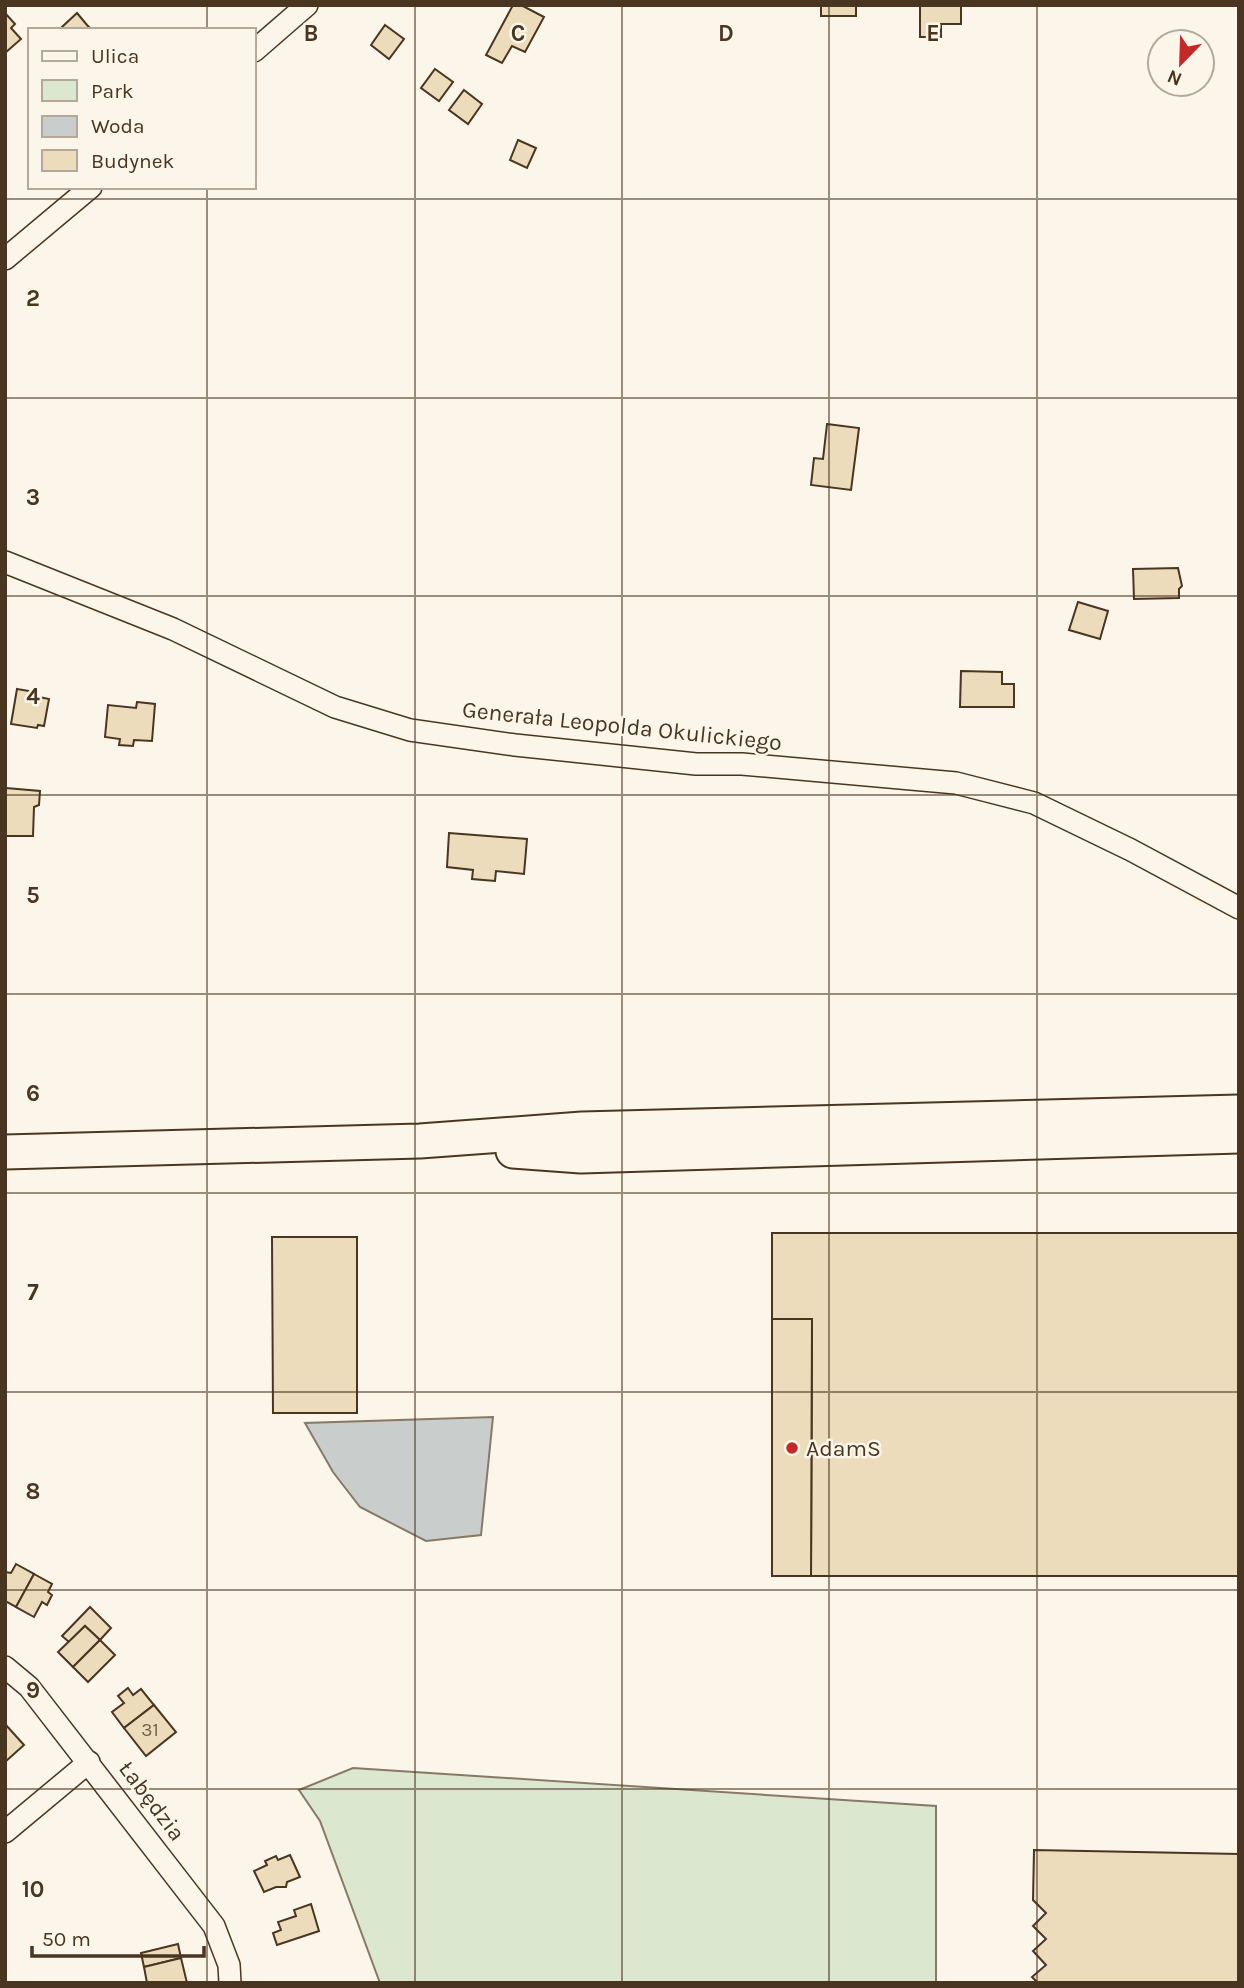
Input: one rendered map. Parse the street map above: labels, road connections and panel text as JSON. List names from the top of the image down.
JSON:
{
  "streets": {
    "street": ["Generała Leopolda Okulickiego", "Łabędzia"]
  },
  "places": ["AdamS"],
  "house_numbers": ["31"],
  "legend": [
    "Ulica",
    "Park",
    "Woda",
    "Budynek"
  ],
  "scale_bar": "50 m",
  "north": "bottom left",
  "grid": {
    "columns": [
      "B",
      "C",
      "D",
      "E"
    ],
    "rows": [
      "2",
      "3",
      "4",
      "5",
      "6",
      "7",
      "8",
      "9",
      "10"
    ]
  }
}
